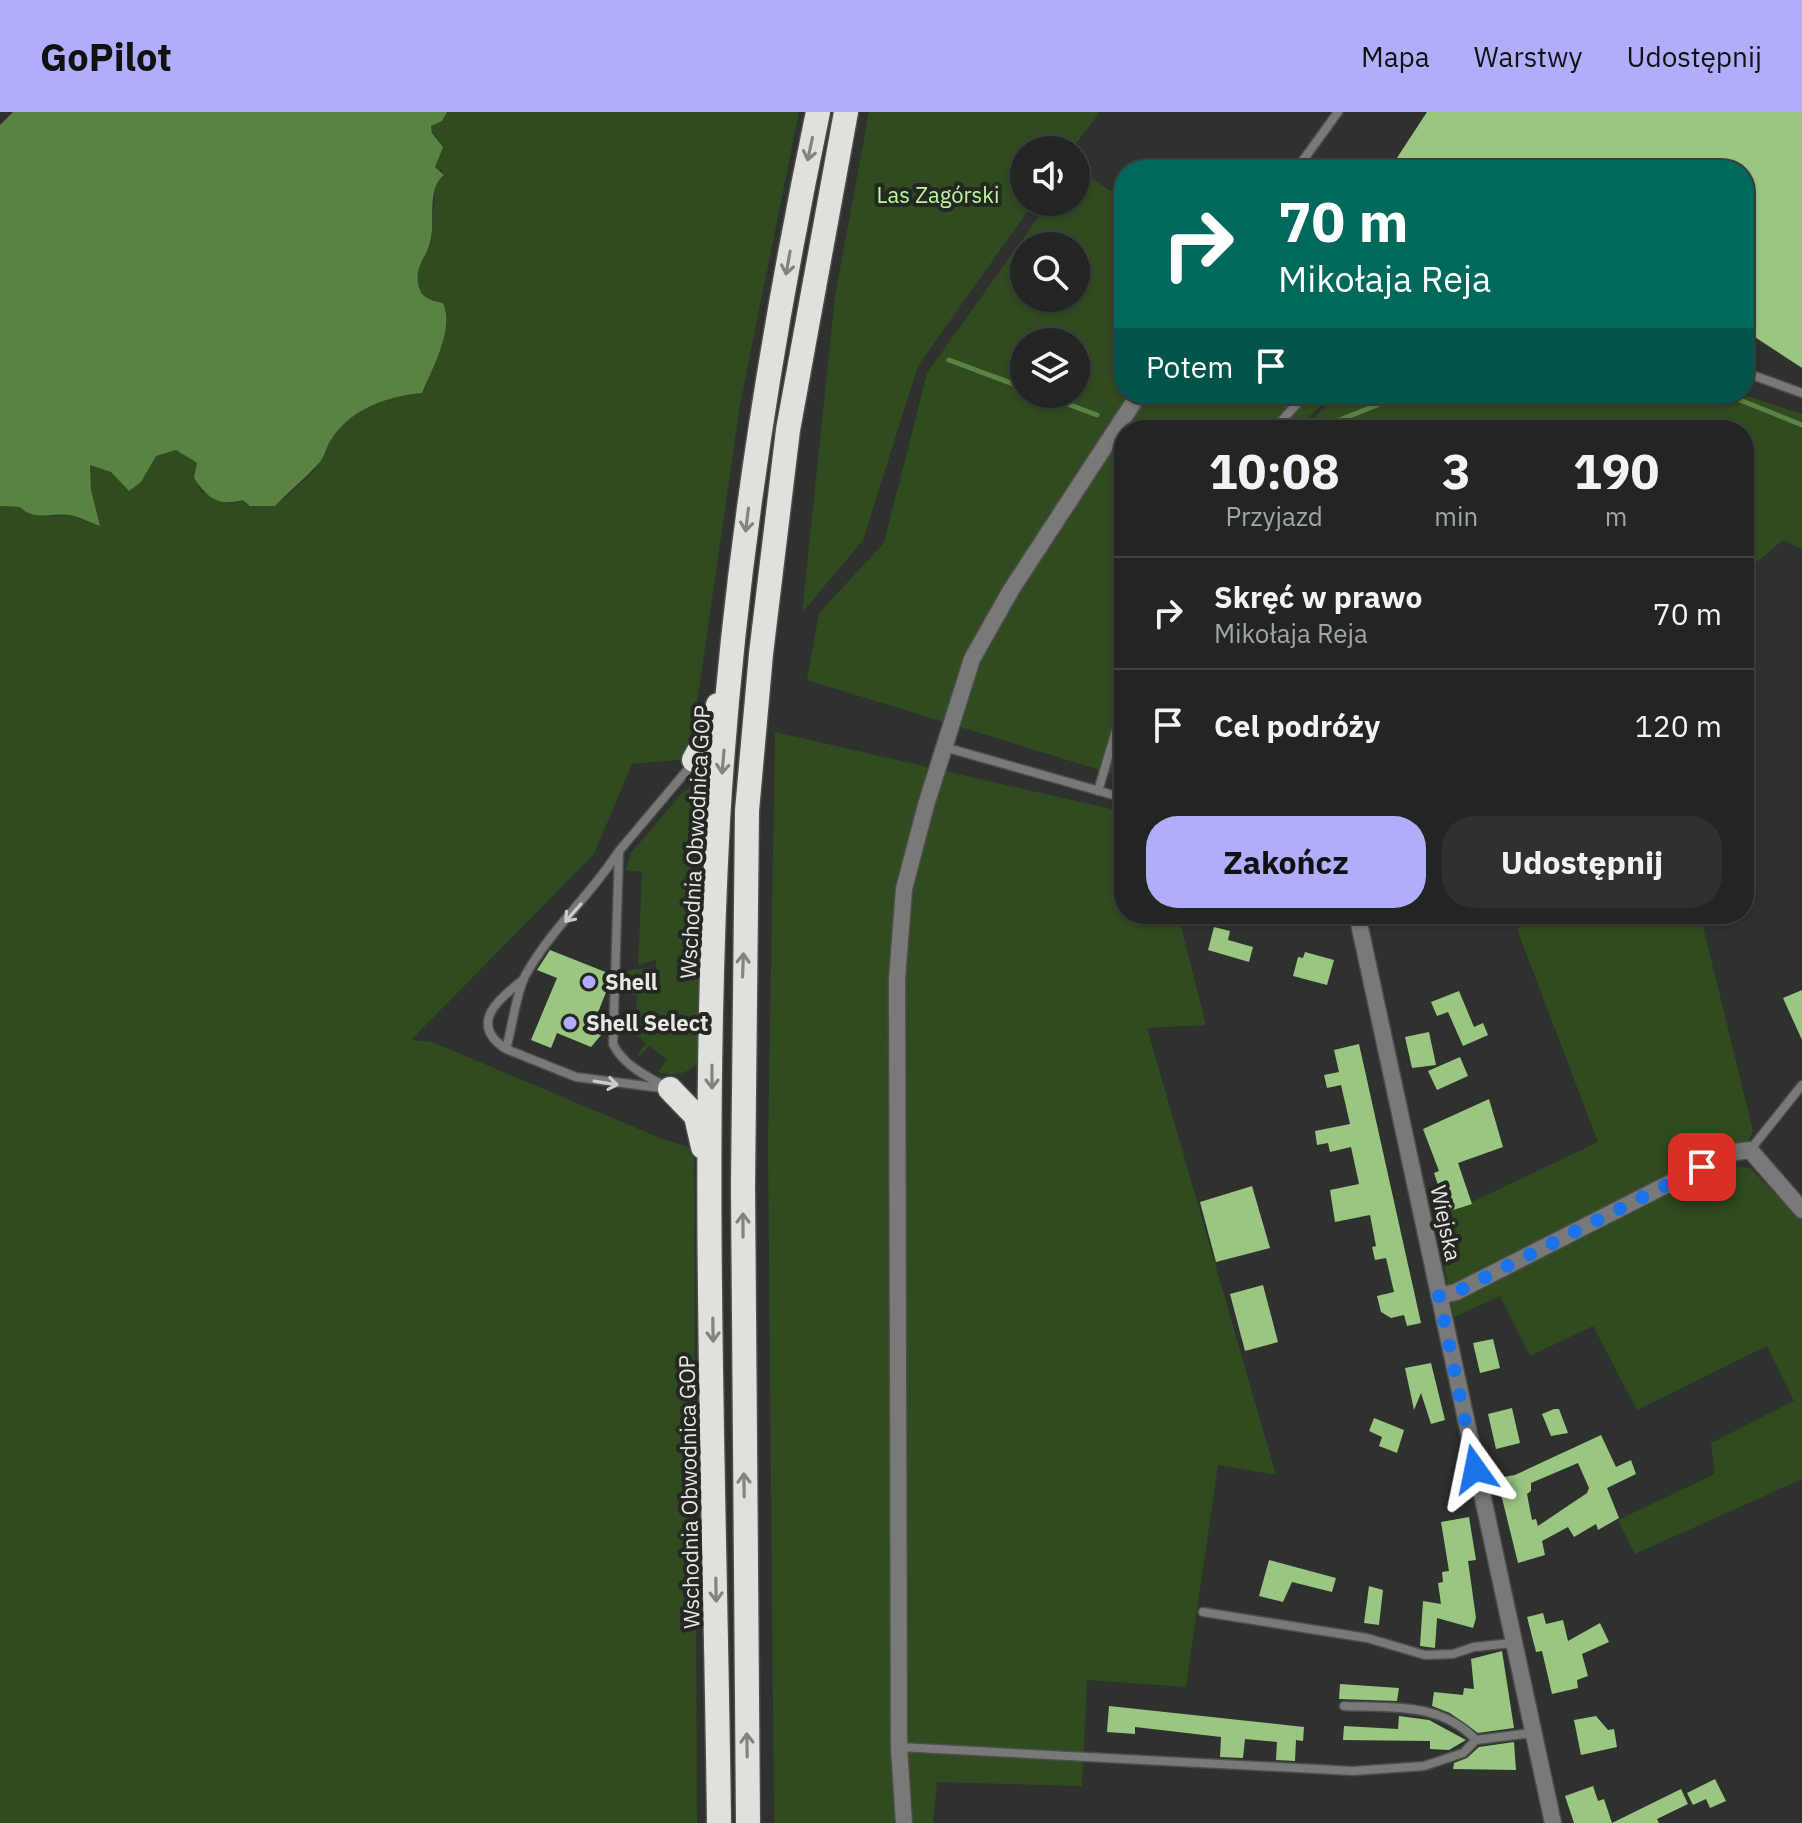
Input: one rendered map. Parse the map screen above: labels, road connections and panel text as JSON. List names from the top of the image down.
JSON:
{
  "streets": {
    "highway": ["Wschodnia Obwodnica GOP"],
    "street": ["Wiejska"]
  },
  "parks": ["Las Zagórski"],
  "places": ["Shell", "Shell Select"],
  "page": {
    "header": "GoPilot",
    "nav": ["Mapa", "Warstwy", "Udostępnij"],
    "turn": ["70 m", "Mikołaja Reja"],
    "then": "Potem",
    "eta": [
      "10:08",
      "Przyjazd",
      "3",
      "min",
      "190",
      "m"
    ],
    "list": [
      {
        "name": "Skręć w prawo",
        "note": "Mikołaja Reja",
        "value": "70 m"
      },
      {
        "name": "Cel podróży",
        "value": "120 m"
      }
    ],
    "buttons": ["Zakończ", "Udostępnij"]
  }
}
